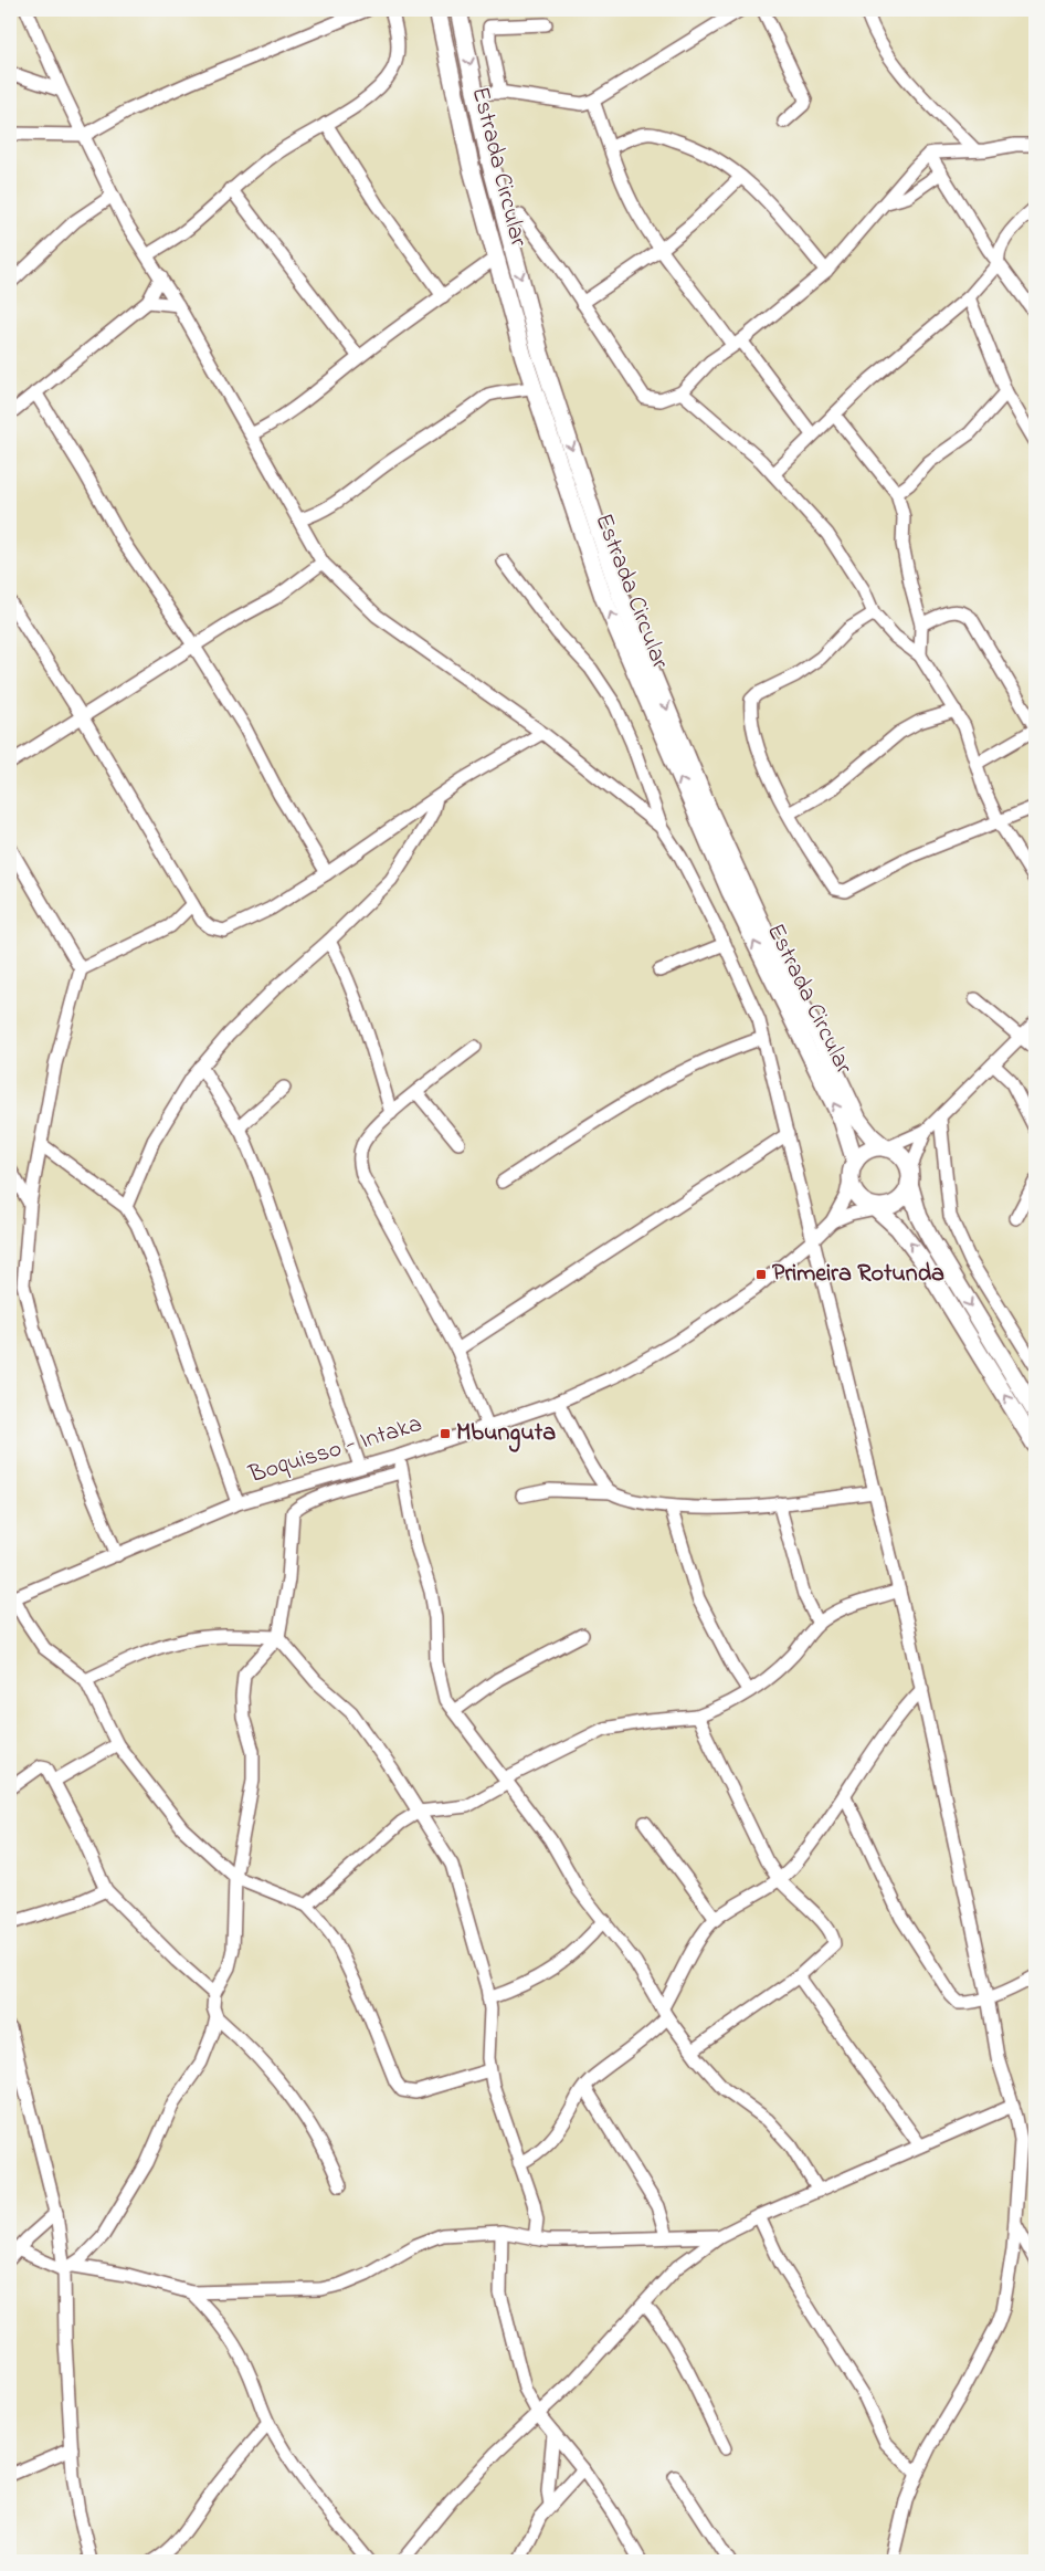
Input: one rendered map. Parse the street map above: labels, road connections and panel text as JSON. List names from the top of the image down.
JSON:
{
  "streets": {
    "main road": ["Estrada Circular"],
    "street": ["Boquisso - Intaka"]
  },
  "places": {
    "transit": ["Primeira Rotunda", "Mbunguta"]
  }
}
